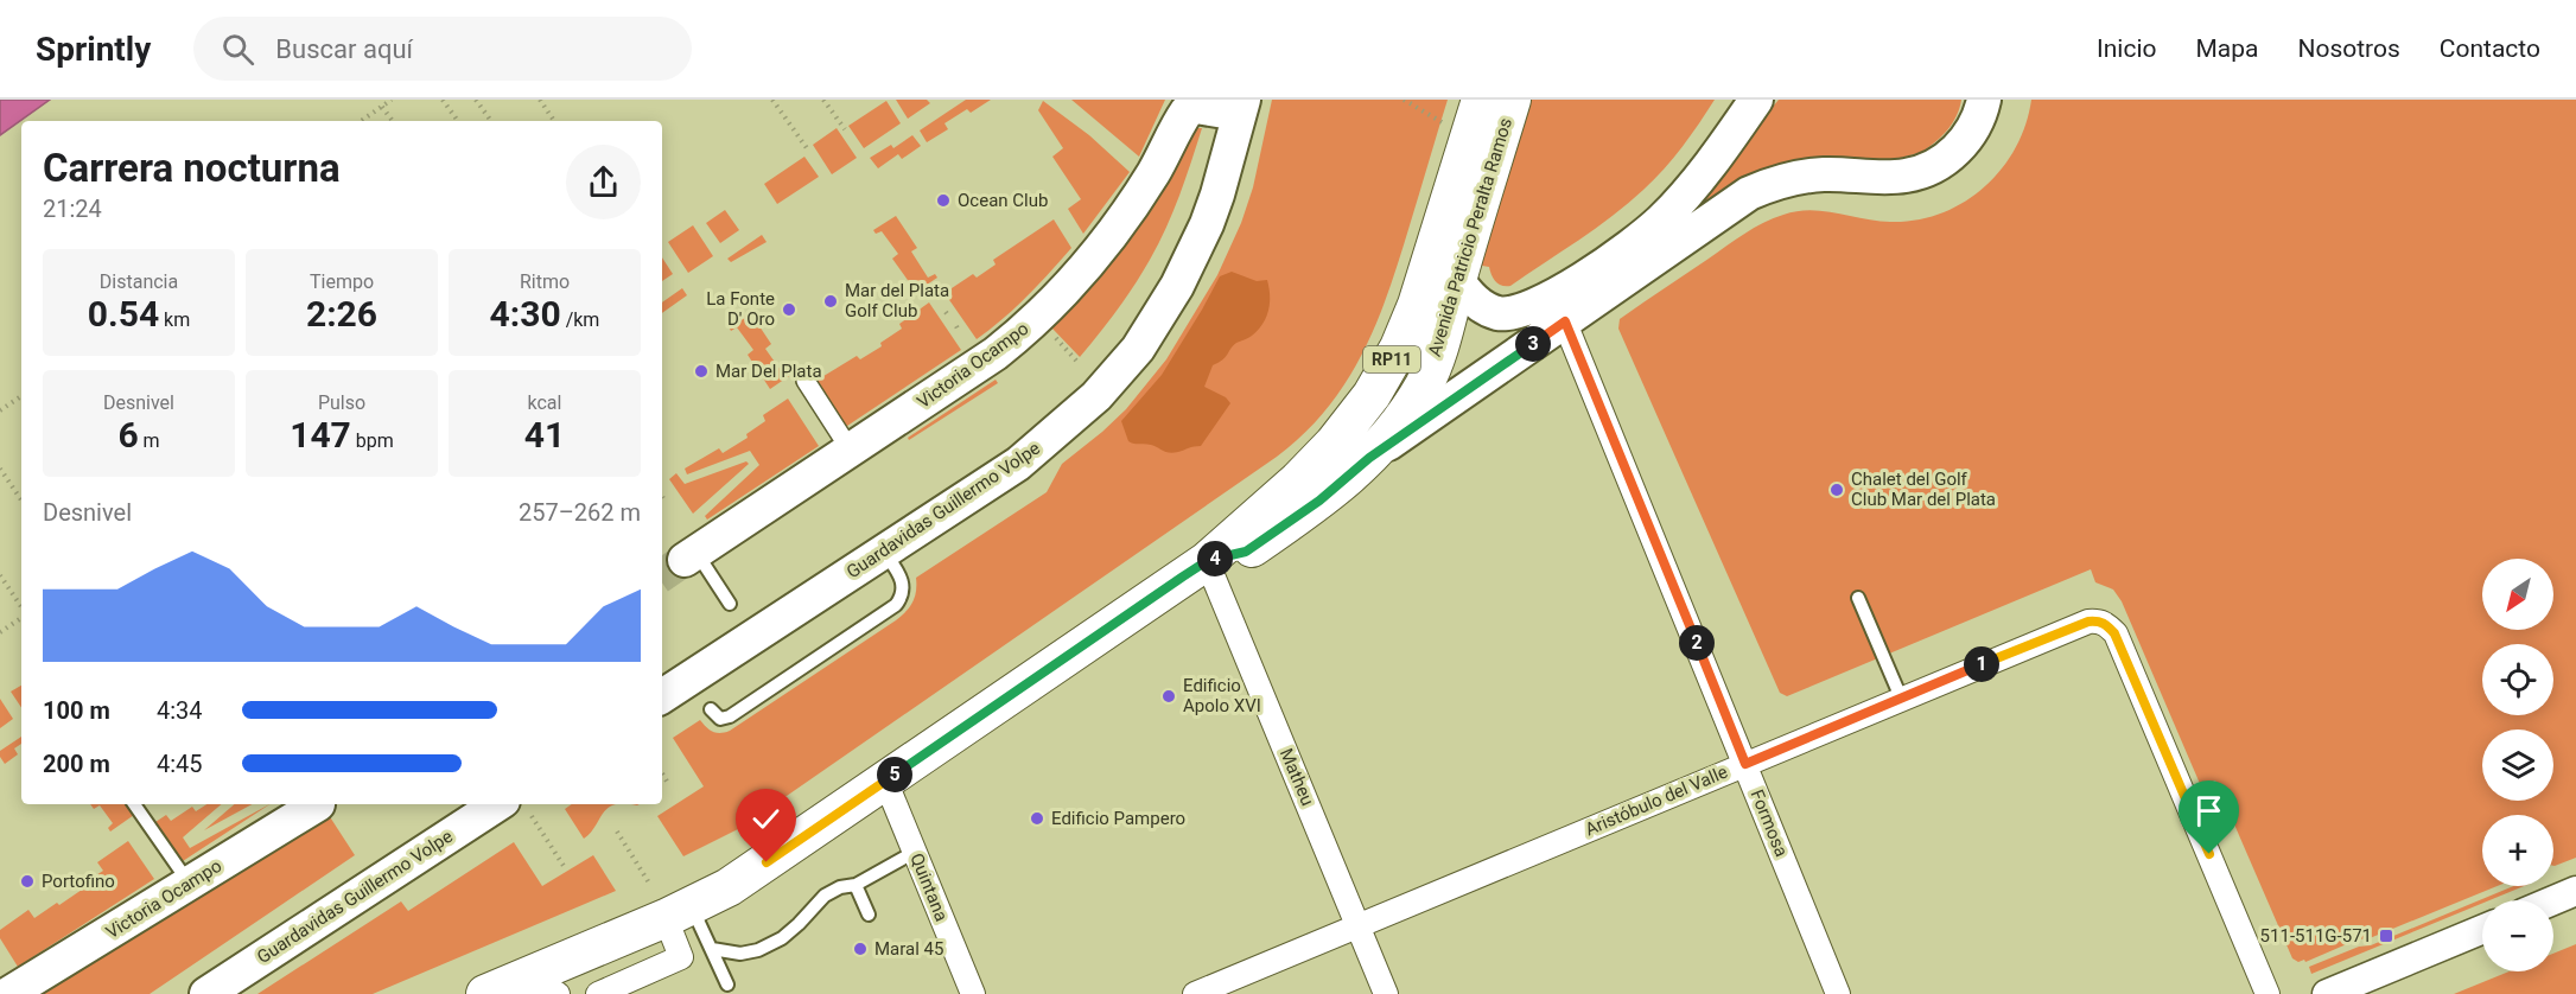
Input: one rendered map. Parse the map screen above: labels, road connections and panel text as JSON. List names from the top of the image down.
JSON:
{
  "streets": {
    "main road": [
      "Avenida Patricio Peralta Ramos",
      "RP11",
      "Victoria Ocampo",
      "Guardavidas Guillermo Volpe"
    ],
    "street": [
      "Matheu",
      "Aristóbulo del Valle",
      "Formosa",
      "Quintana"
    ]
  },
  "crossings": [
    ["Avenida Patricio Peralta Ramos", "Matheu"],
    ["Avenida Patricio Peralta Ramos", "Quintana"],
    ["Victoria Ocampo", "Guardavidas Guillermo Volpe"],
    ["Matheu", "Aristóbulo del Valle"],
    ["Aristóbulo del Valle", "Formosa"]
  ],
  "places": {
    "other": [
      "Ocean Club",
      "Mar del Plata Golf Club",
      "La Fonte D' Oro",
      "Mar Del Plata",
      "Chalet del Golf Club Mar del Plata",
      "Edificio Apolo XVI",
      "Edificio Pampero",
      "Portofino",
      "Maral 45"
    ],
    "transit": ["511-511G-571"]
  },
  "north": "bottom left",
  "page": {
    "header": "Sprintly",
    "search": "Buscar aquí",
    "nav": [
      "Inicio",
      "Mapa",
      "Nosotros",
      "Contacto"
    ],
    "heading": ["Carrera nocturna", "21:24"],
    "stats": [
      ["Distancia", "0.54 km"],
      ["Tiempo", "2:26"],
      ["Ritmo", "4:30 /km"],
      ["Desnivel", "6 m"],
      ["Pulso", "147 bpm"],
      ["kcal", "41"]
    ],
    "pins": [
      "3",
      "4",
      "2",
      "1",
      "5"
    ],
    "chart": ["Desnivel", "257–262 m"],
    "map_buttons": ["+", "−"],
    "list": [
      {
        "name": "100 m",
        "note": "4:34"
      },
      {
        "name": "200 m",
        "note": "4:45"
      }
    ]
  }
}
